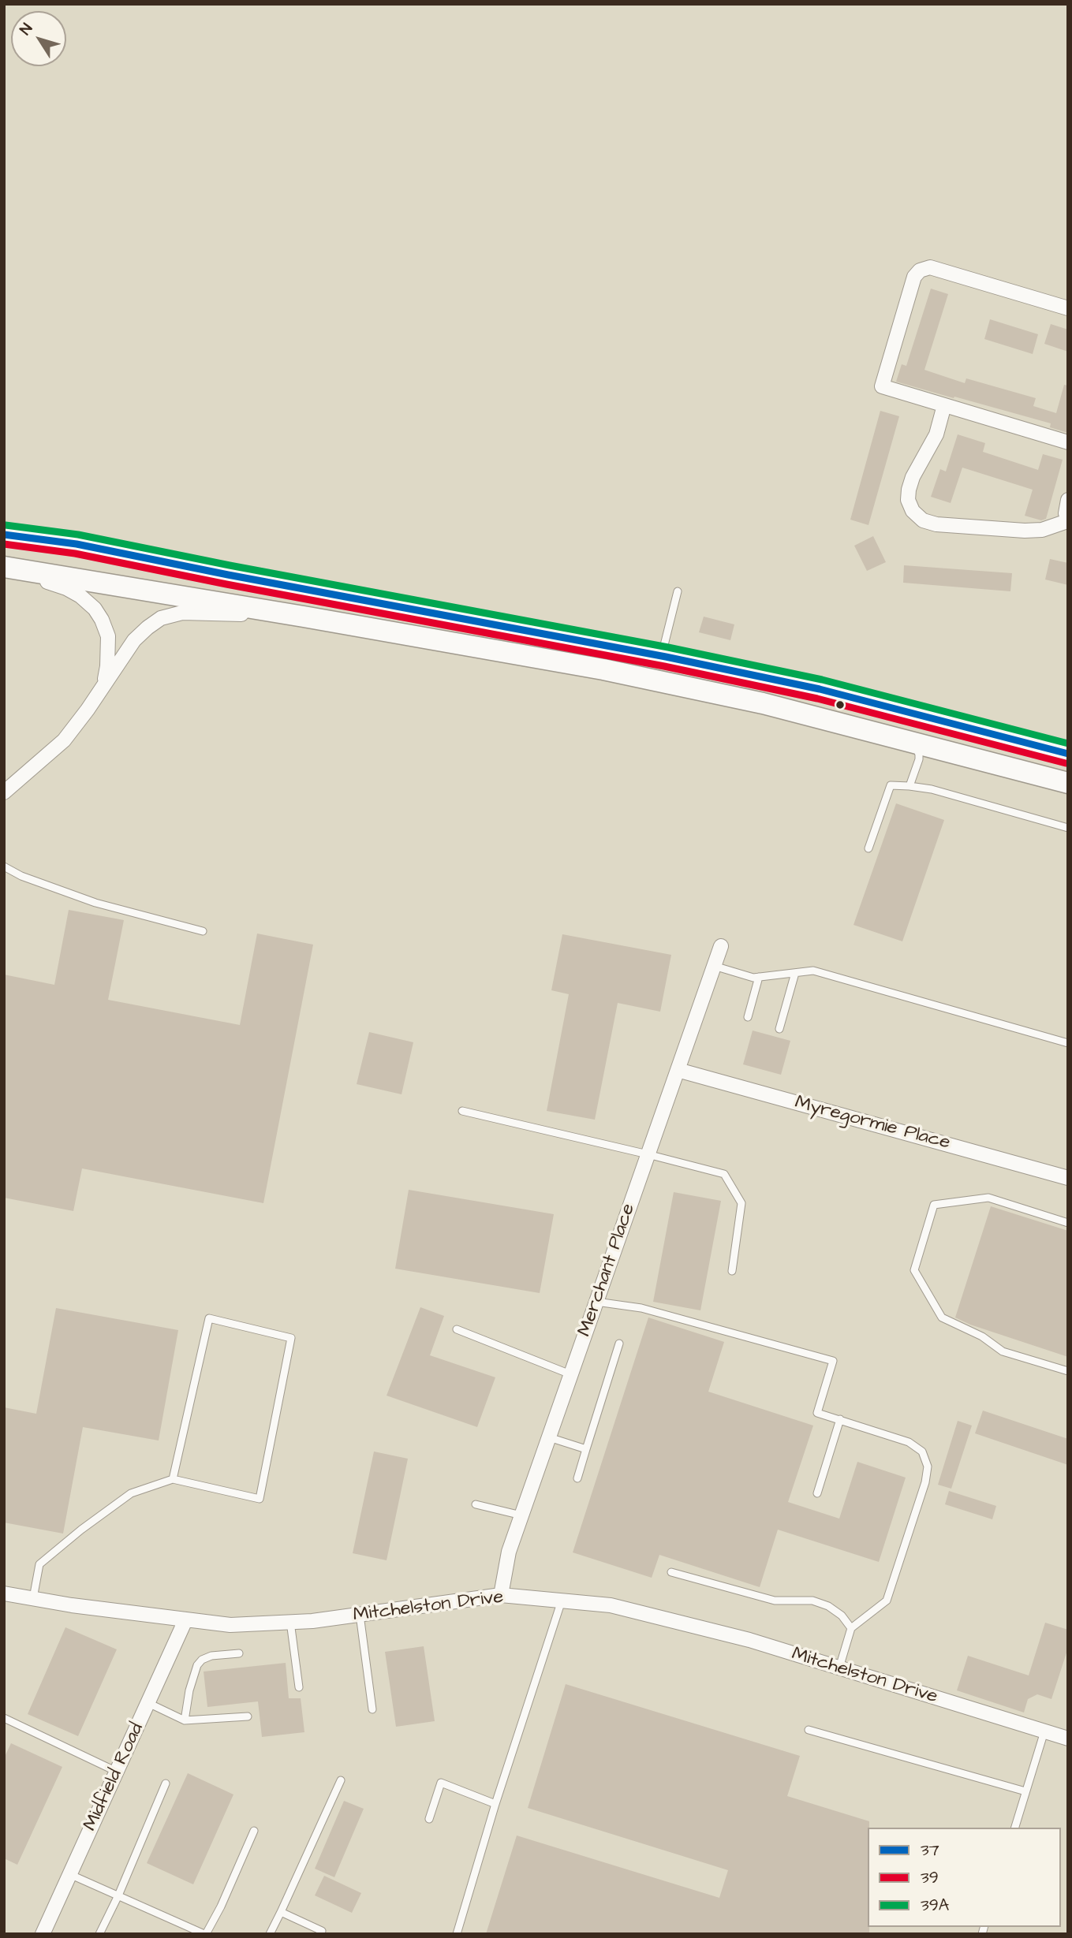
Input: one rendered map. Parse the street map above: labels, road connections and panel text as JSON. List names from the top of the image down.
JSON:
{
  "streets": {
    "street": [
      "Myregormie Place",
      "Merchant Place",
      "Mitchelston Drive",
      "Midfield Road"
    ]
  },
  "crossings": [
    ["Myregormie Place", "Merchant Place"],
    ["Merchant Place", "Mitchelston Drive"],
    ["Mitchelston Drive", "Midfield Road"]
  ],
  "lines": ["transit line 39A", "transit line 37", "transit line 39"],
  "legend": ["37", "39", "39A"],
  "north": "top left"
}
